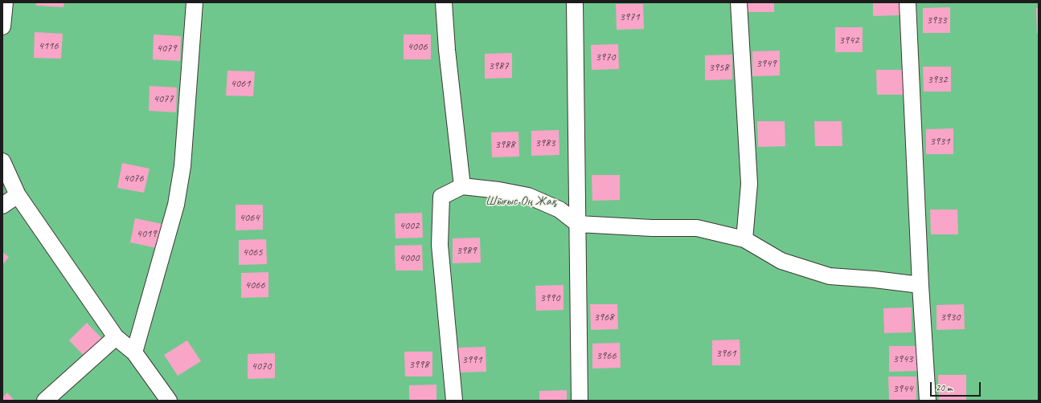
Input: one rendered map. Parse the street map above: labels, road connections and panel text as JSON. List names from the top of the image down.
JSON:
{
  "parks": ["Шығыс Оң Жақ"],
  "house_numbers": [
    "3971",
    "3933",
    "3942",
    "4116",
    "4006",
    "4079",
    "3970",
    "3949",
    "3987",
    "3958",
    "3932",
    "4061",
    "4077",
    "3931",
    "3983",
    "3988",
    "4076",
    "4064",
    "4002",
    "4019",
    "3989",
    "4065",
    "4000",
    "4066",
    "3990",
    "3968",
    "3930",
    "3961",
    "3966",
    "3943",
    "3991",
    "3998",
    "4070",
    "3944"
  ],
  "scale_bar": "20 m"
}
